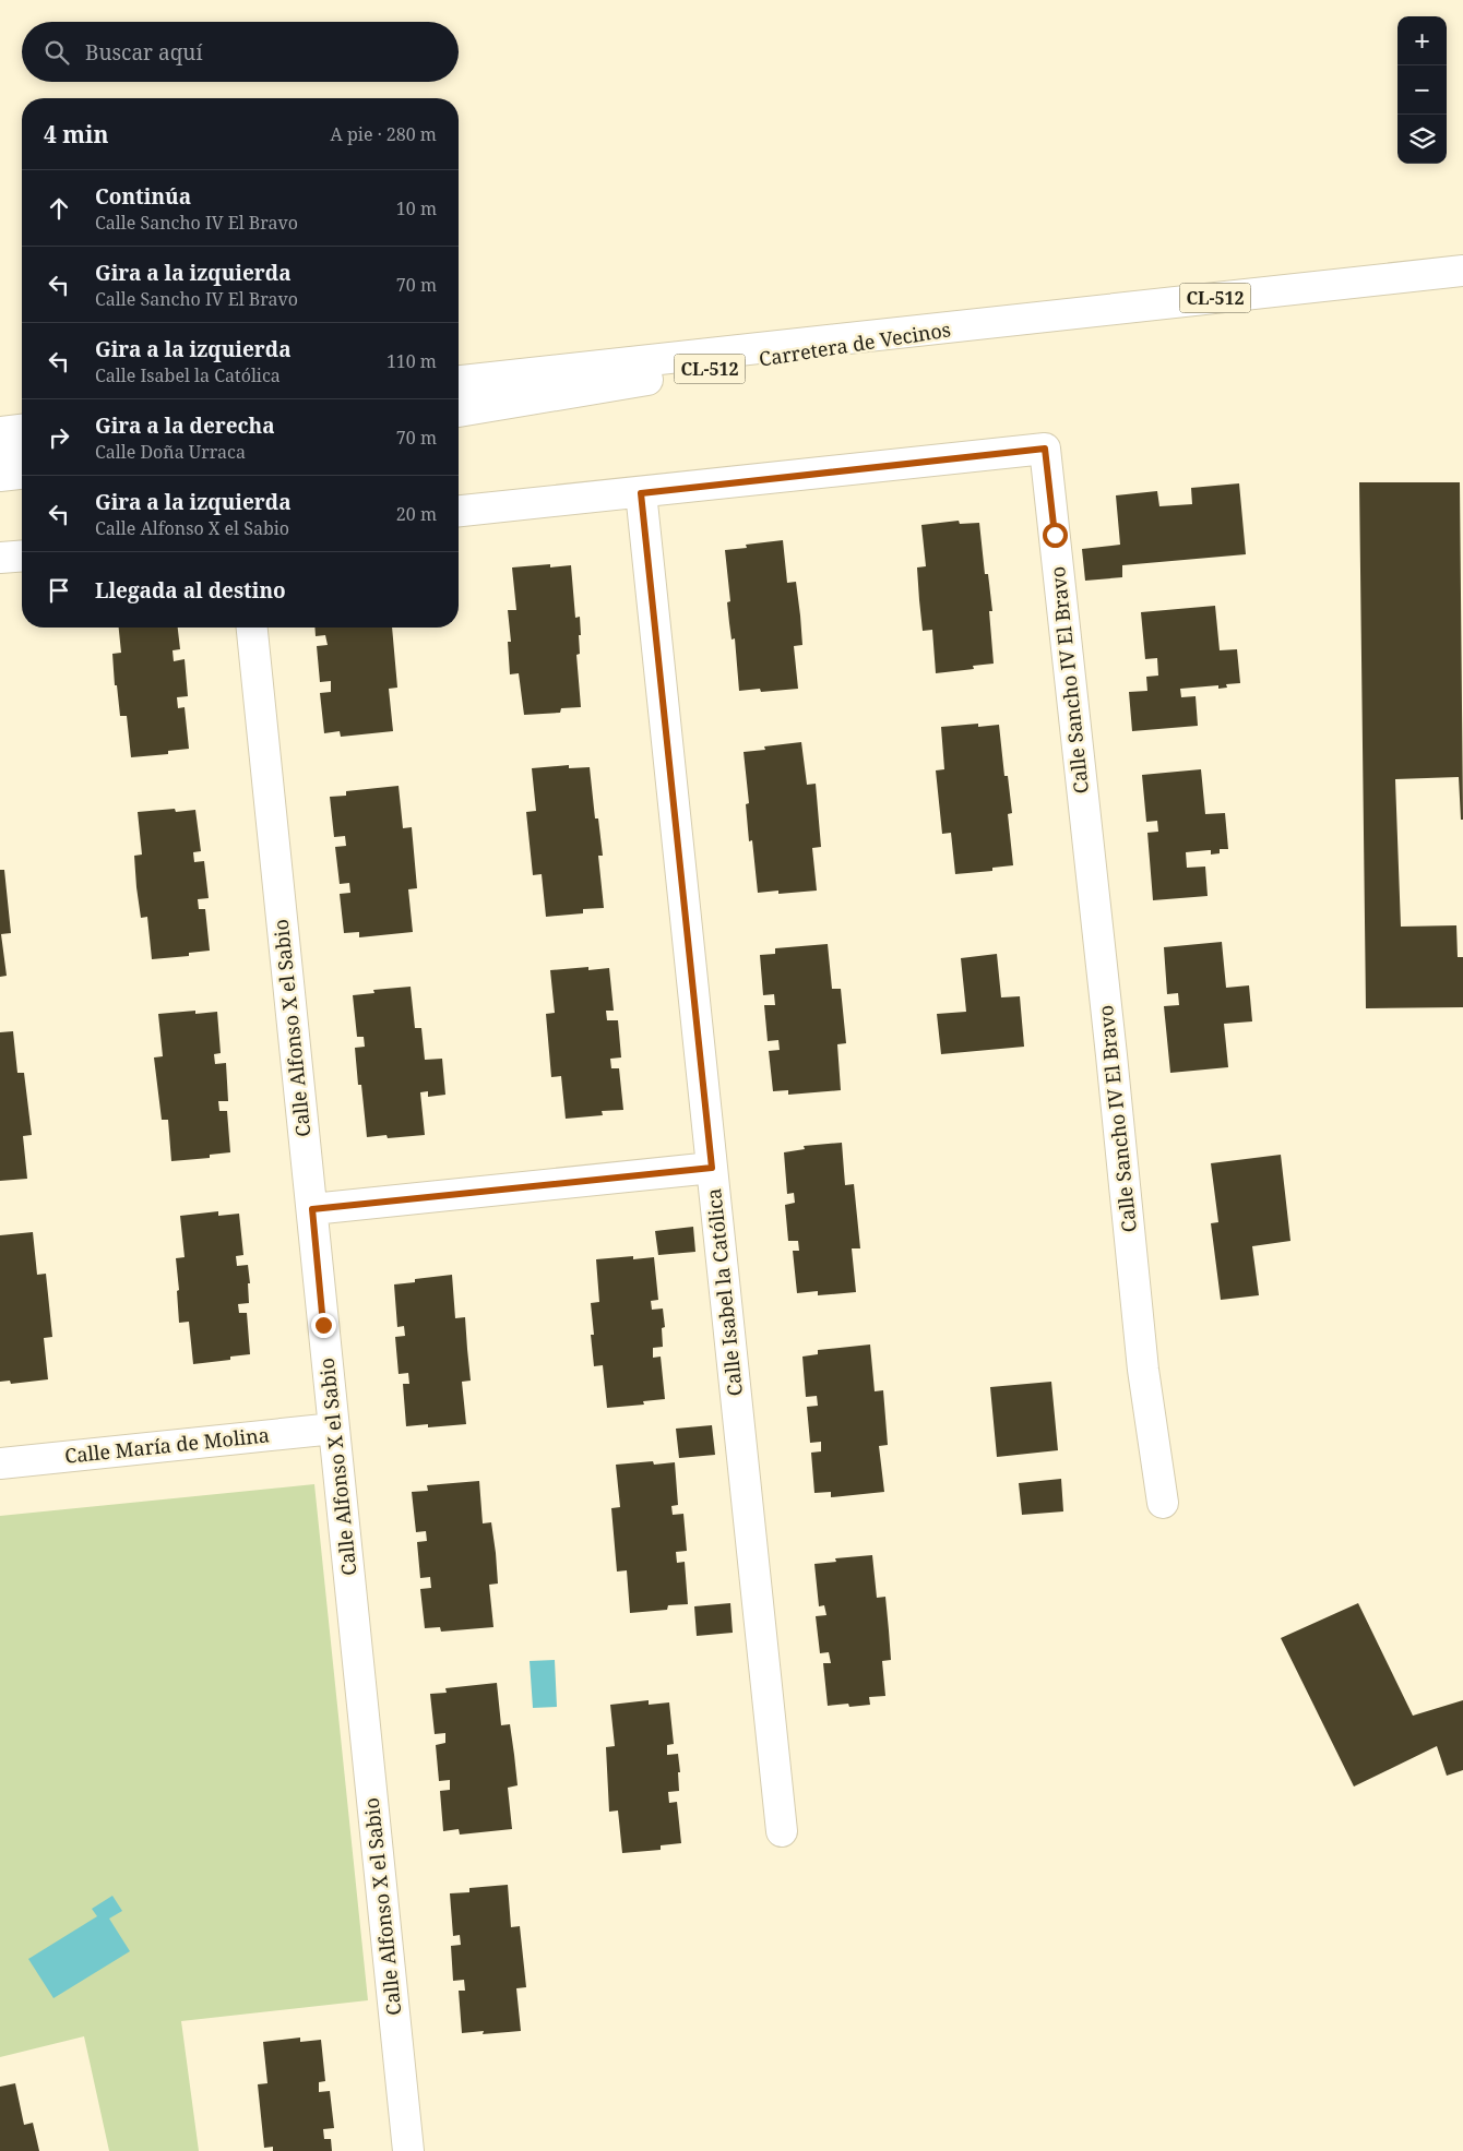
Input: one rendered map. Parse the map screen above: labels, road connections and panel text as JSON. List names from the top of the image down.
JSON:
{
  "streets": {
    "street": [
      "CL-512",
      "Carretera de Vecinos",
      "Calle Sancho IV El Bravo",
      "Calle Alfonso X el Sabio",
      "Calle Isabel la Católica",
      "Calle María de Molina"
    ]
  },
  "crossings": [
    ["Calle Sancho IV El Bravo", "Calle Isabel la Católica"],
    ["Calle Alfonso X el Sabio", "Calle María de Molina"]
  ],
  "page": {
    "map_buttons": ["+", "−"],
    "search": "Buscar aquí",
    "heading": ["4 min", "A pie · 280 m"],
    "list": [
      ["Continúa", "Calle Sancho IV El Bravo", "10 m"],
      ["Gira a la izquierda", "Calle Sancho IV El Bravo", "70 m"],
      ["Gira a la izquierda", "Calle Isabel la Católica", "110 m"],
      ["Gira a la derecha", "Calle Doña Urraca", "70 m"],
      ["Gira a la izquierda", "Calle Alfonso X el Sabio", "20 m"],
      "Llegada al destino"
    ]
  }
}
